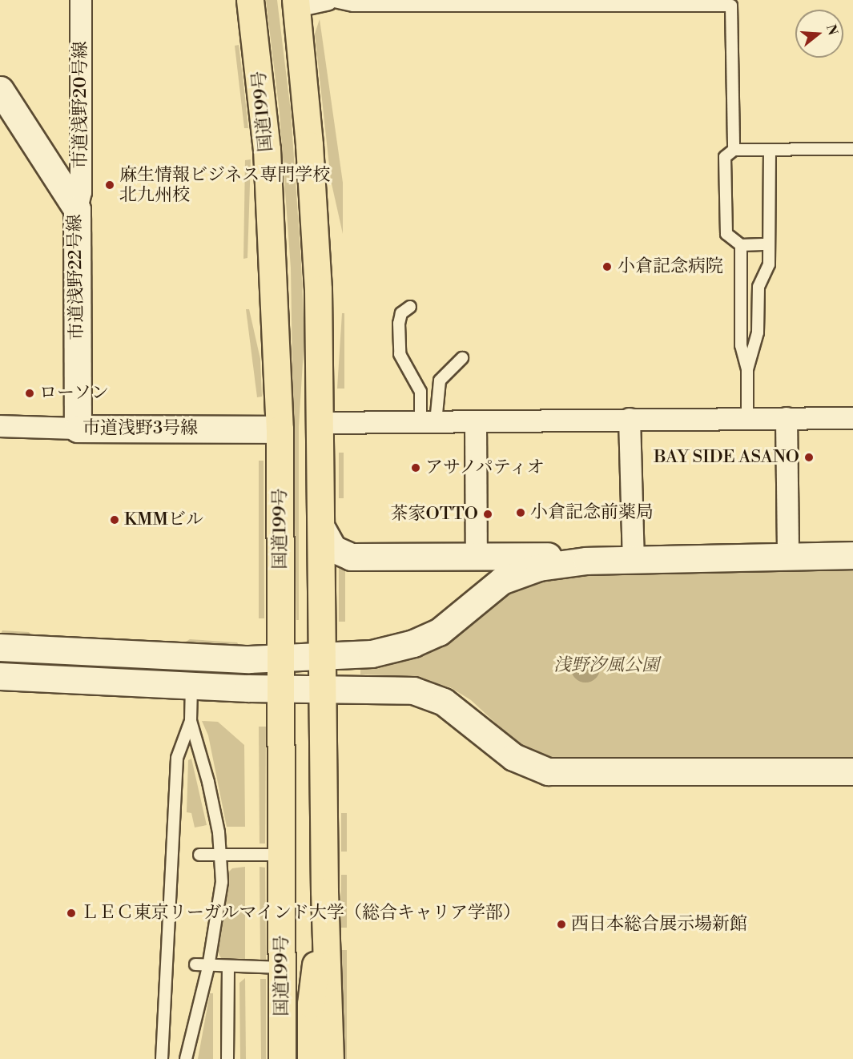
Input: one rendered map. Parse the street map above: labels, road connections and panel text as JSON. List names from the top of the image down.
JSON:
{
  "streets": {
    "highway": ["国道199号"],
    "street": ["市道浅野20号線", "市道浅野22号線", "市道浅野3号線"]
  },
  "crossings": [
    ["市道浅野20号線", "市道浅野22号線"],
    ["国道199号", "市道浅野3号線"],
    ["市道浅野22号線", "市道浅野3号線"]
  ],
  "parks": ["浅野汐風公園"],
  "places": [
    "麻生情報ビジネス専門学校 北九州校",
    "小倉記念病院",
    "ローソン",
    "BAY SIDE ASANO",
    "アサノパティオ",
    "小倉記念前薬局",
    "茶家OTTO",
    "KMMビル",
    "ＬＥＣ東京リーガルマインド大学（総合キャリア学部）",
    "西日本総合展示場新館"
  ],
  "north": "right"
}
